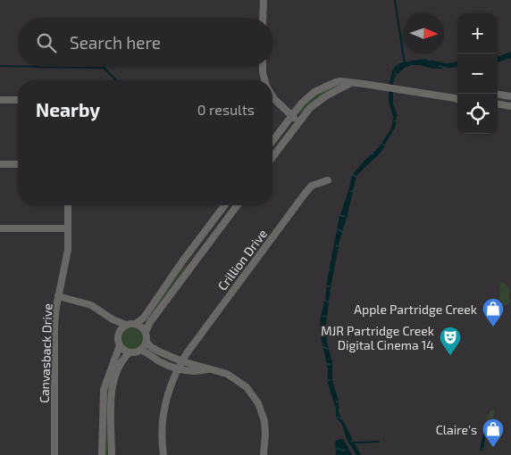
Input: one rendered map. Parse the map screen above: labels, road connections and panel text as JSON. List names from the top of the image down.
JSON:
{
  "streets": {
    "street": ["Crillion Drive", "Canvasback Drive"]
  },
  "places": {
    "shop": ["Apple Partridge Creek", "Claire's"],
    "theatre": ["MJR Partridge Creek Digital Cinema 14"]
  },
  "north": "right",
  "page": {
    "map_buttons": ["+", "−"],
    "search": "Search here",
    "heading": ["Nearby", "0 results"]
  }
}
